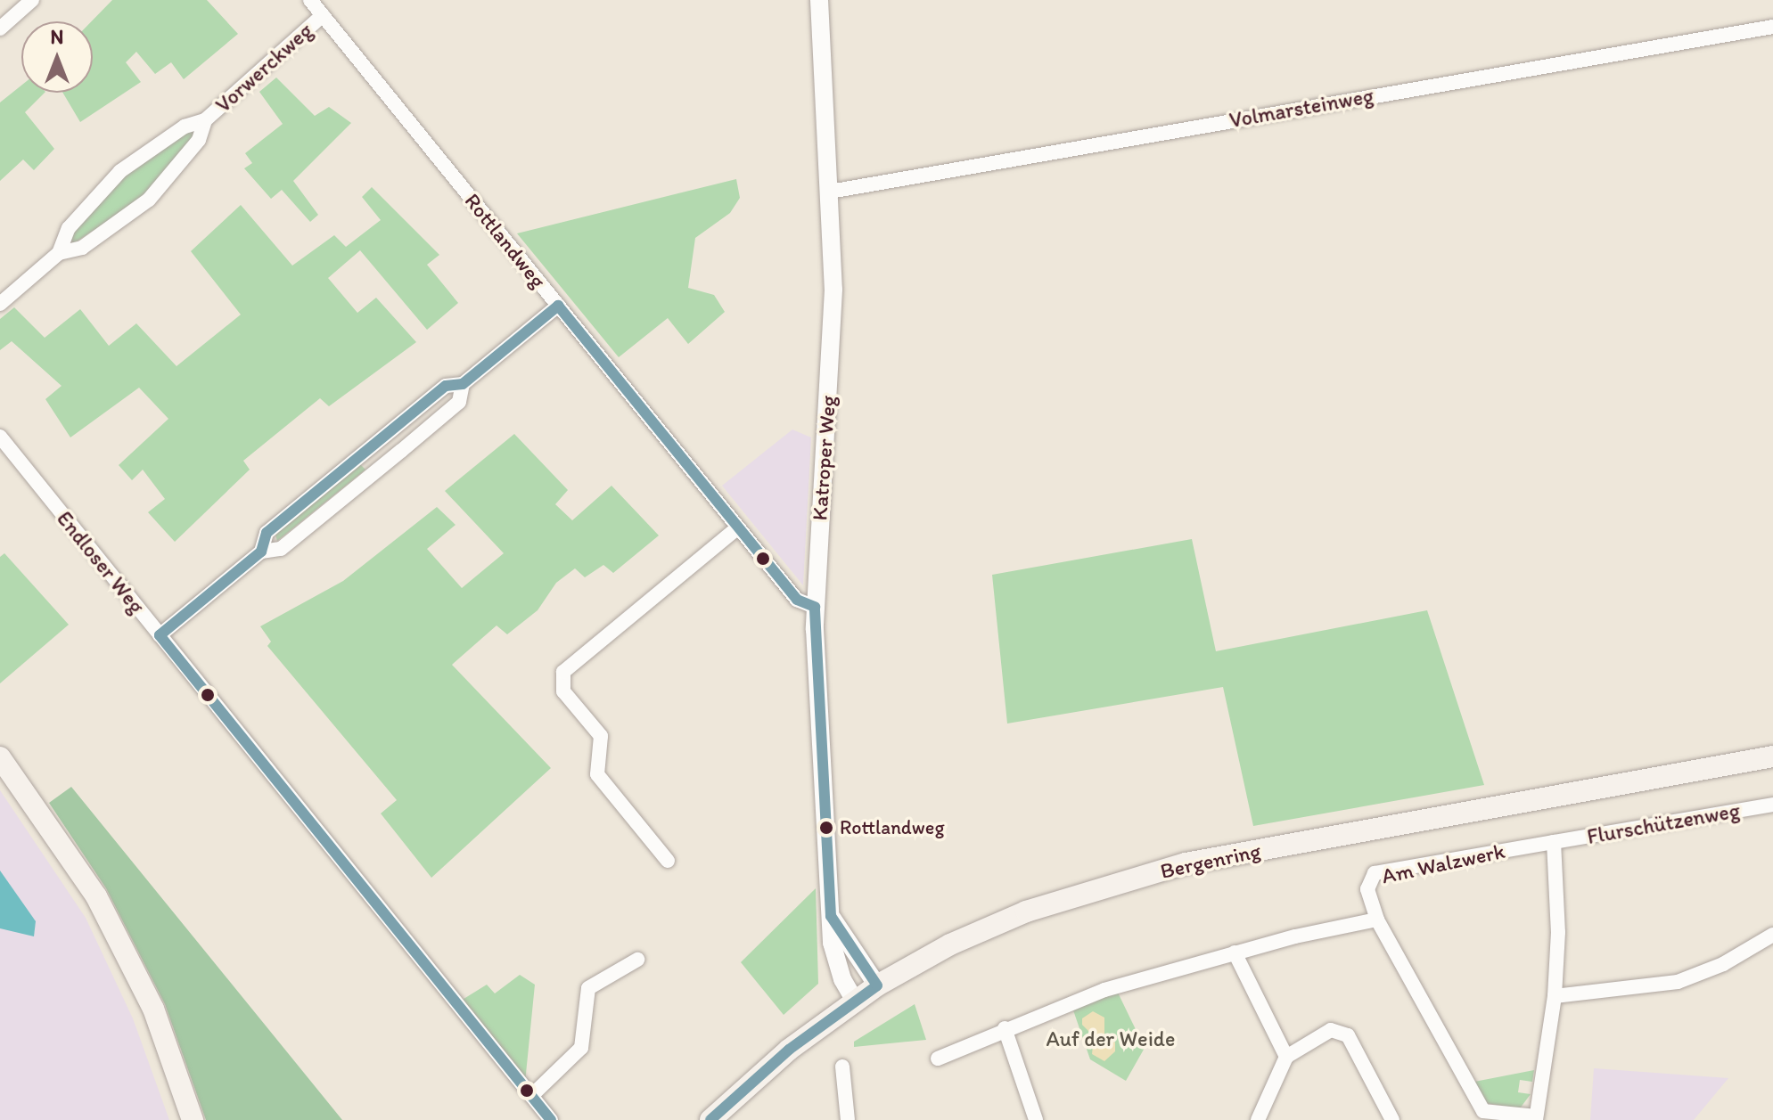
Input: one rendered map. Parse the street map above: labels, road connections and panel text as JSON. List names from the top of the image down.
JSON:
{
  "streets": {
    "main road": ["Bergenring"],
    "street": [
      "Vorwerckweg",
      "Volmarsteinweg",
      "Rottlandweg",
      "Katroper Weg",
      "Endloser Weg",
      "Flurschützenweg",
      "Am Walzwerk"
    ]
  },
  "crossings": [
    ["Vorwerckweg", "Rottlandweg"],
    ["Volmarsteinweg", "Katroper Weg"],
    ["Rottlandweg", "Katroper Weg"],
    ["Katroper Weg", "Bergenring"],
    ["Flurschützenweg", "Am Walzwerk"]
  ],
  "parks": ["Auf der Weide"],
  "places": ["Rottlandweg"],
  "north": "top"
}
